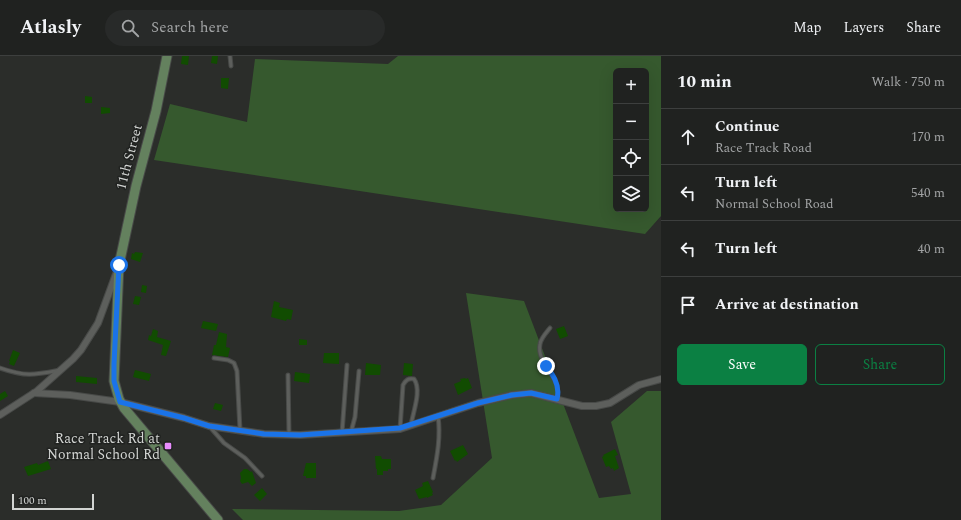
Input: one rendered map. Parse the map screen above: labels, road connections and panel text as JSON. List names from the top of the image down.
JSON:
{
  "streets": {
    "main road": ["11th Street"]
  },
  "places": {
    "transit": ["Race Track Rd at Normal School Rd"]
  },
  "scale_bar": "100 m",
  "page": {
    "header": "Atlasly",
    "search": "Search here",
    "nav": ["Map", "Layers", "Share"],
    "heading": ["10 min", "Walk · 750 m"],
    "map_buttons": ["+", "−"],
    "list": [
      ["Continue", "Race Track Road", "170 m"],
      ["Turn left", "Normal School Road", "540 m"],
      ["Turn left", "40 m"],
      "Arrive at destination"
    ],
    "buttons": ["Save", "Share"],
    "scale": "100 m"
  }
}
